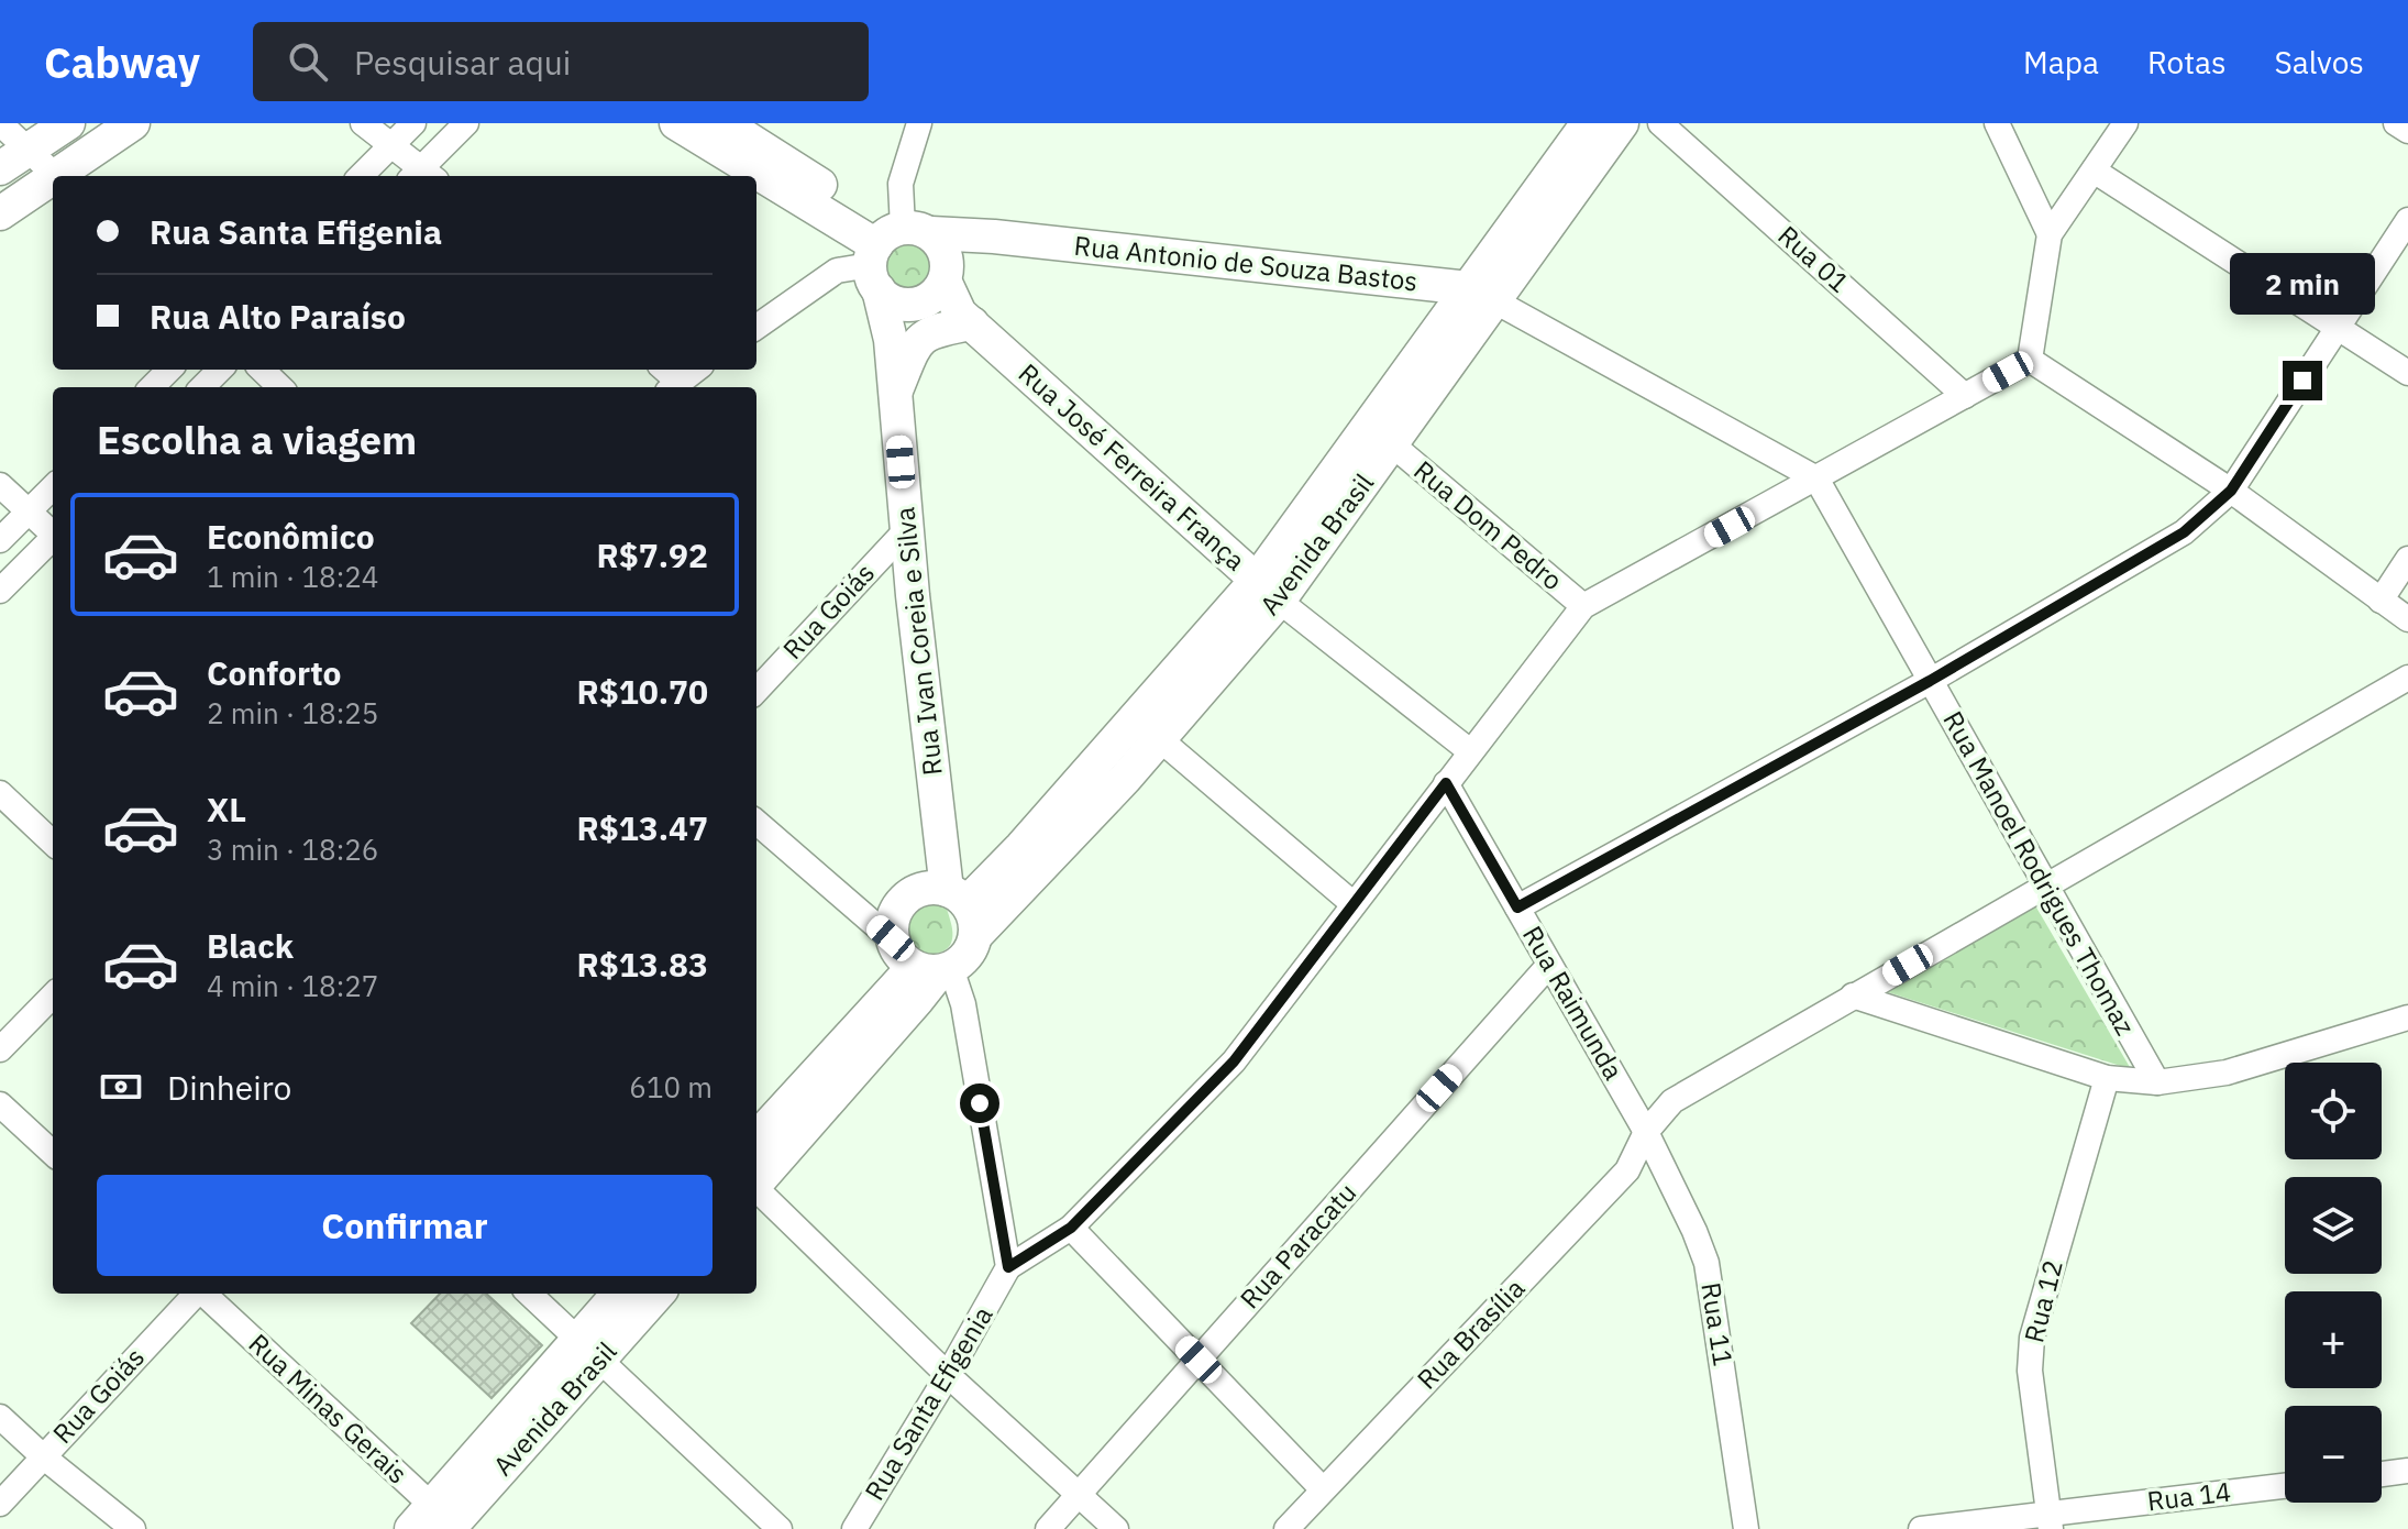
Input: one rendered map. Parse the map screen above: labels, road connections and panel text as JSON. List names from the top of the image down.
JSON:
{
  "streets": {
    "street": [
      "Rua 01",
      "Rua Antonio de Souza Bastos",
      "Rua José Ferreira França",
      "Rua Dom Pedro",
      "Avenida Brasil",
      "Rua Goiás",
      "Rua Ivan Coreia e Silva",
      "Rua Manoel Rodrigues Thomaz",
      "Rua Raimunda",
      "Rua Paracatu",
      "Rua 12",
      "Rua 11",
      "Rua Brasília",
      "Rua Santa Efigenia",
      "Rua Minas Gerais",
      "Rua 14"
    ]
  },
  "crossings": [
    ["Rua Antonio de Souza Bastos", "Rua José Ferreira França"],
    ["Rua Antonio de Souza Bastos", "Avenida Brasil"],
    ["Rua Antonio de Souza Bastos", "Rua Ivan Coreia e Silva"],
    ["Rua José Ferreira França", "Avenida Brasil"],
    ["Rua José Ferreira França", "Rua Ivan Coreia e Silva"],
    ["Rua Dom Pedro", "Avenida Brasil"],
    ["Avenida Brasil", "Rua Ivan Coreia e Silva"],
    ["Avenida Brasil", "Rua Minas Gerais"],
    ["Rua Goiás", "Rua Ivan Coreia e Silva"],
    ["Rua Manoel Rodrigues Thomaz", "Rua Brasília"],
    ["Rua Raimunda", "Rua Paracatu"],
    ["Rua Raimunda", "Rua 11"],
    ["Rua Raimunda", "Rua Brasília"],
    ["Rua 12", "Rua 14"],
    ["Rua 11", "Rua Brasília"]
  ],
  "page": {
    "header": "Cabway",
    "search": "Pesquisar aqui",
    "nav": ["Mapa", "Rotas", "Salvos"],
    "banner": ["Rua Santa Efigenia", "Rua Alto Paraíso"],
    "bubble": "2 min",
    "heading": "Escolha a viagem",
    "list": [
      {
        "name": "Econômico",
        "note": "1 min · 18:24",
        "value": "R$7.92"
      },
      {
        "name": "Conforto",
        "note": "2 min · 18:25",
        "value": "R$10.70"
      },
      {
        "name": "XL",
        "note": "3 min · 18:26",
        "value": "R$13.47"
      },
      {
        "name": "Black",
        "note": "4 min · 18:27",
        "value": "R$13.83"
      }
    ],
    "pay": ["Dinheiro", "610 m"],
    "map_buttons": ["+", "−"],
    "buttons": "Confirmar"
  }
}
